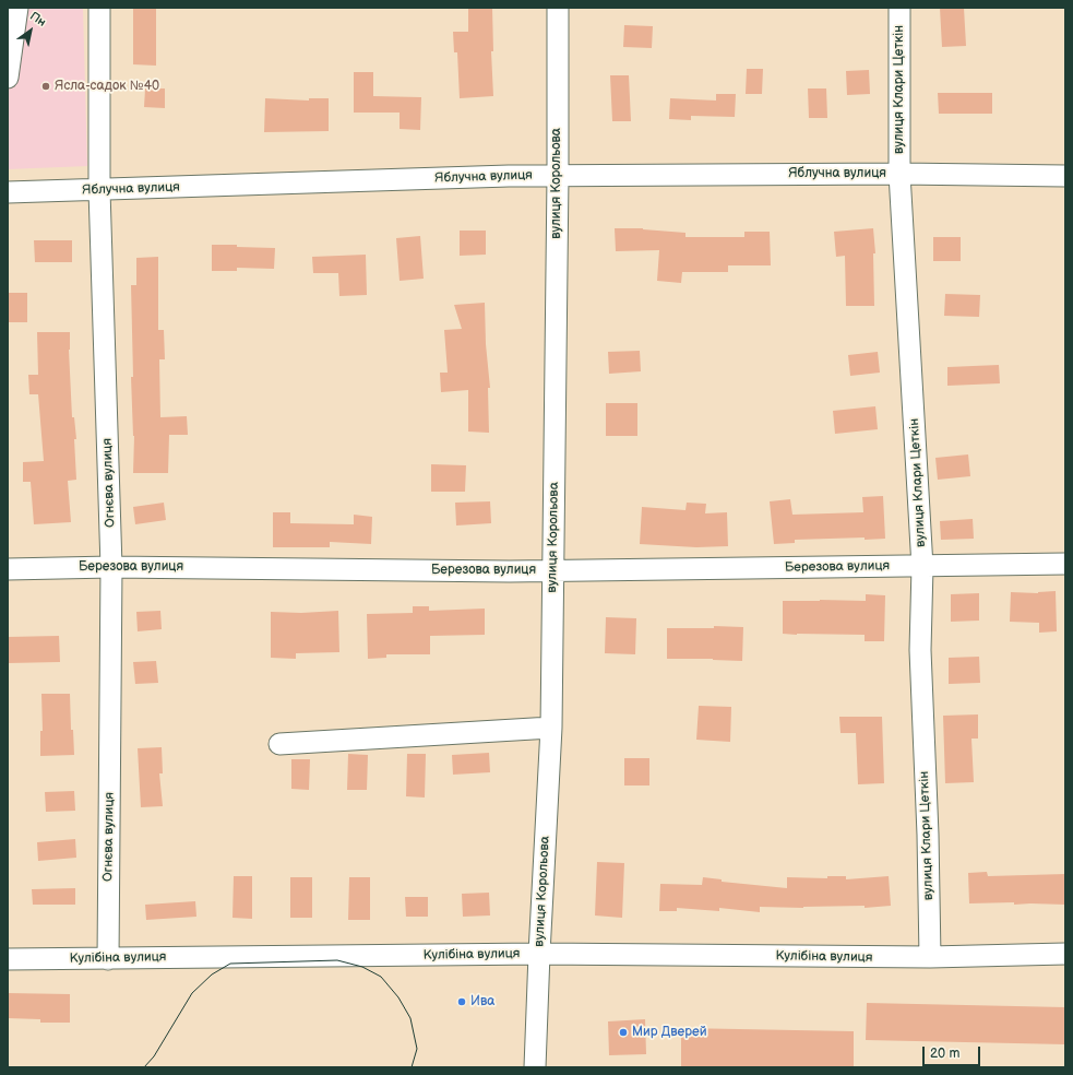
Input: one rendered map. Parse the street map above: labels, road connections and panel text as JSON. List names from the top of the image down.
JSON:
{
  "streets": {
    "street": [
      "вулиця Клари Цеткін",
      "Яблучна вулиця",
      "вулиця Корольова",
      "Огнєва вулиця",
      "Березова вулиця",
      "Кулібіна вулиця"
    ]
  },
  "crossings": [
    ["вулиця Клари Цеткін", "Яблучна вулиця"],
    ["вулиця Клари Цеткін", "Березова вулиця"],
    ["вулиця Клари Цеткін", "Кулібіна вулиця"],
    ["Яблучна вулиця", "вулиця Корольова"],
    ["Яблучна вулиця", "Огнєва вулиця"],
    ["вулиця Корольова", "Березова вулиця"],
    ["вулиця Корольова", "Кулібіна вулиця"],
    ["Огнєва вулиця", "Березова вулиця"],
    ["Огнєва вулиця", "Кулібіна вулиця"]
  ],
  "places": ["Ясла-садок №40", "Ива", "Мир Дверей"],
  "scale_bar": "20 m",
  "north": "top right"
}
